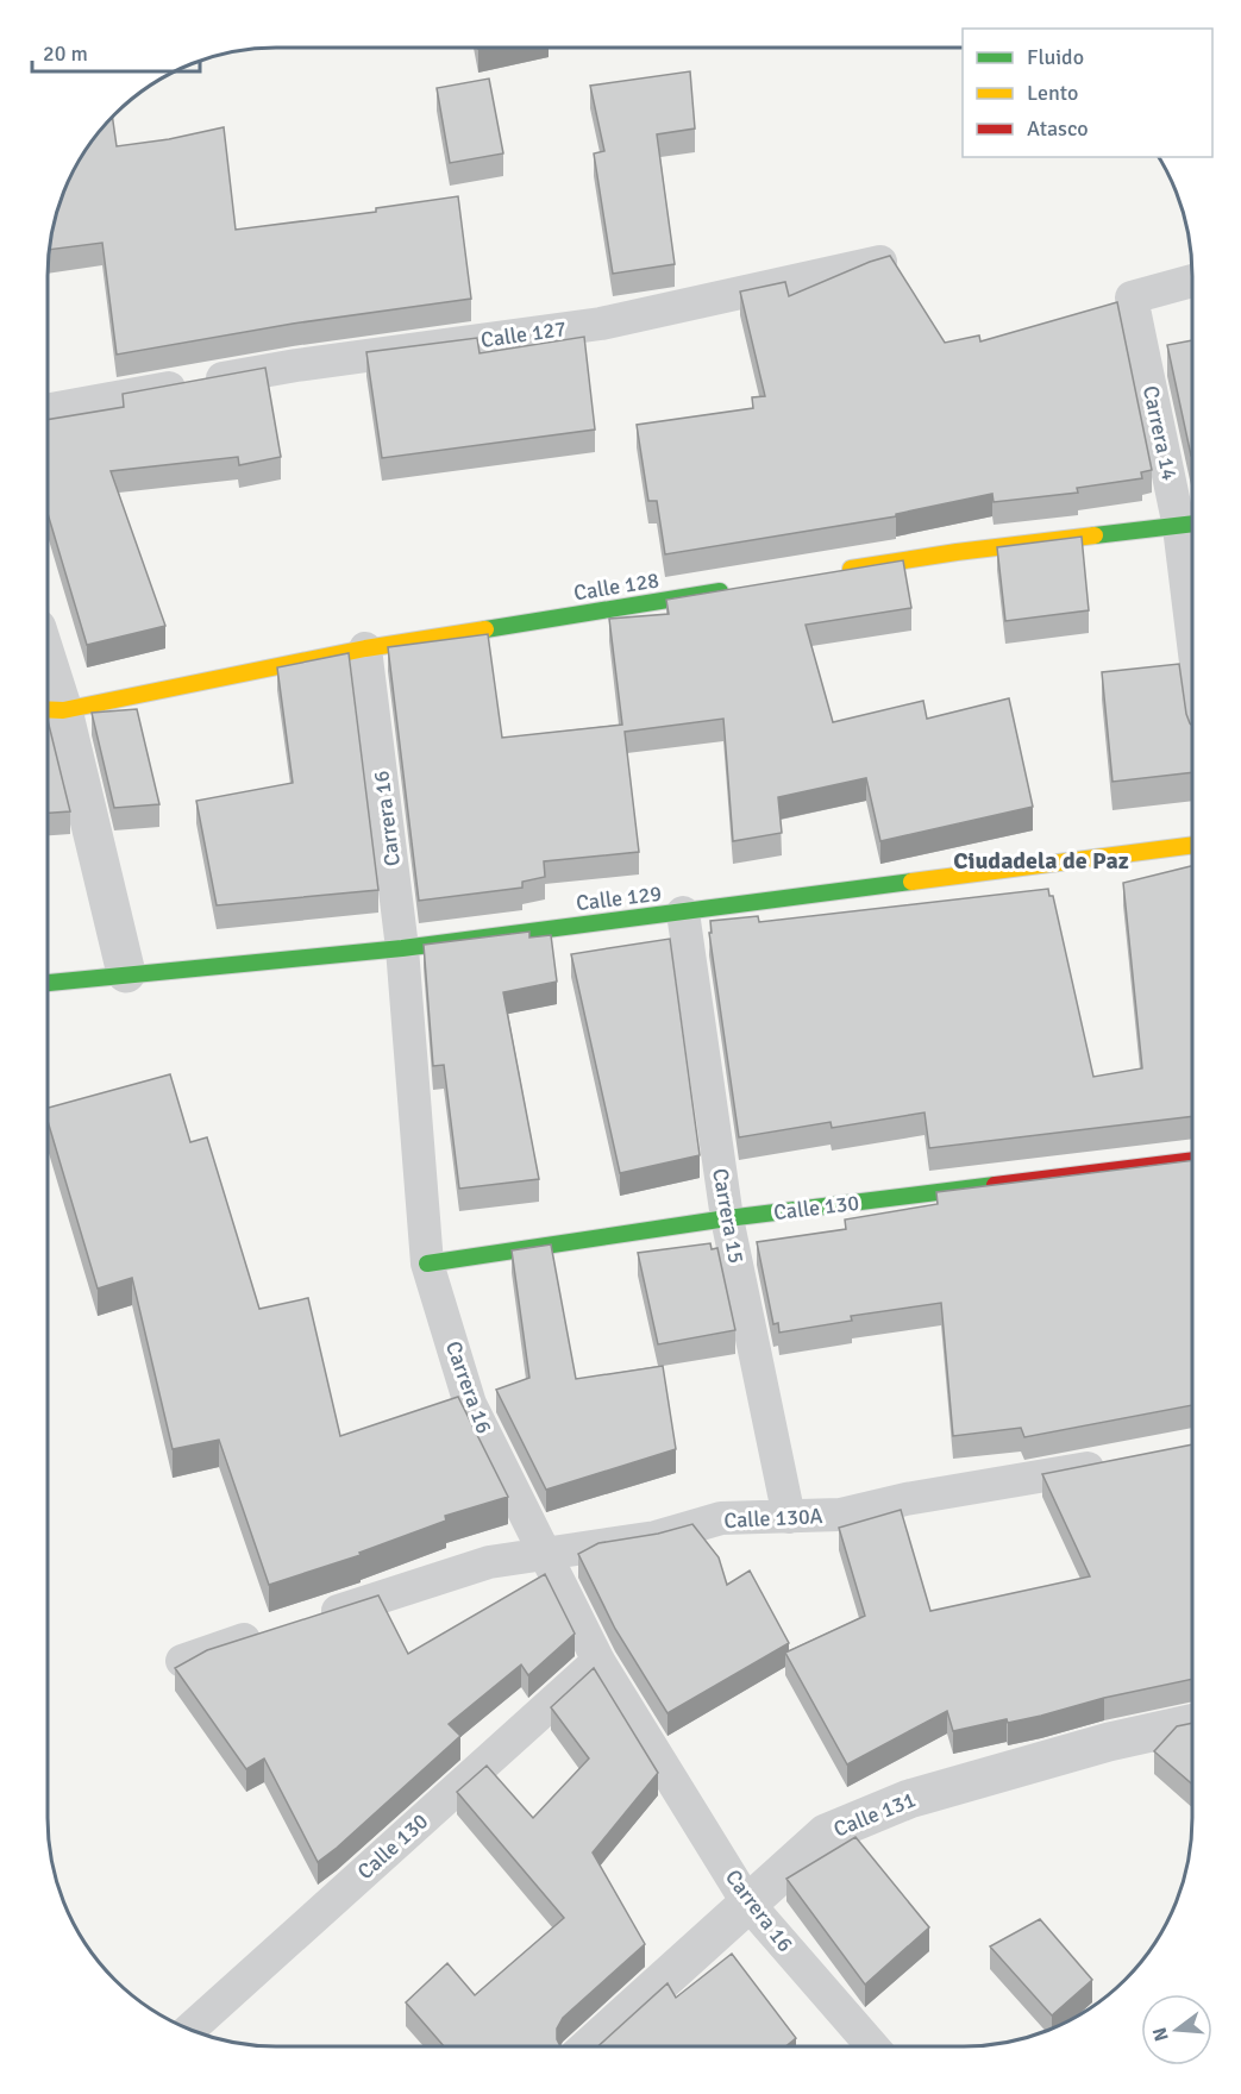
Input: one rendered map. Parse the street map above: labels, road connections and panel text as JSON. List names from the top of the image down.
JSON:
{
  "streets": {
    "street": [
      "Calle 128",
      "Calle 129",
      "Calle 130",
      "Calle 131"
    ],
    "lane": [
      "Calle 127",
      "Carrera 14",
      "Carrera 16",
      "Carrera 15",
      "Calle 130A"
    ]
  },
  "crossings": [
    ["Calle 128", "Carrera 16"],
    ["Carrera 16", "Calle 129"],
    ["Carrera 16", "Calle 130"],
    ["Carrera 16", "Calle 130A"],
    ["Carrera 16", "Calle 131"],
    ["Calle 129", "Carrera 15"],
    ["Calle 130", "Carrera 15"],
    ["Carrera 15", "Calle 130A"]
  ],
  "districts": ["Ciudadela de Paz"],
  "legend": ["Fluido", "Lento", "Atasco"],
  "scale_bar": "20 m",
  "north": "left"
}
